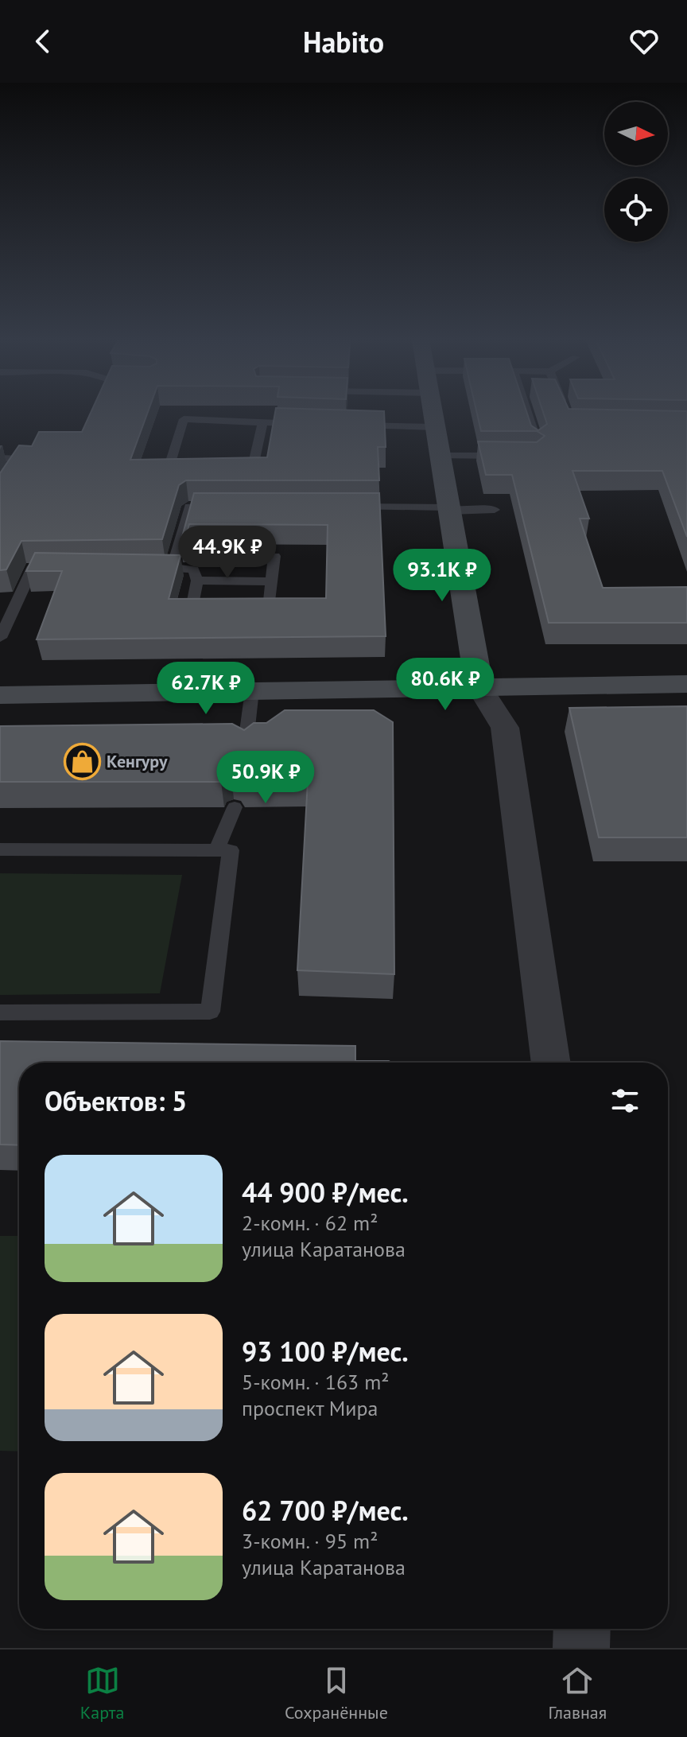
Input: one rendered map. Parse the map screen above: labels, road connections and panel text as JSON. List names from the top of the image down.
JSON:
{
  "places": {
    "shop": ["Кенгуру"]
  },
  "north": "right",
  "page": {
    "header": "Habito",
    "price": [
      "44.9K ₽",
      "93.1K ₽",
      "80.6K ₽",
      "62.7K ₽",
      "50.9K ₽"
    ],
    "heading": "Объектов: 5",
    "list": [
      {
        "name": "44 900 ₽/мес.",
        "note": "2-комн. · 62 m² · улица Каратанова"
      },
      {
        "name": "93 100 ₽/мес.",
        "note": "5-комн. · 163 m² · проспект Мира"
      },
      {
        "name": "62 700 ₽/мес.",
        "note": "3-комн. · 95 m² · улица Каратанова"
      }
    ],
    "tabs": ["Карта", "Сохранённые", "Главная"]
  }
}
